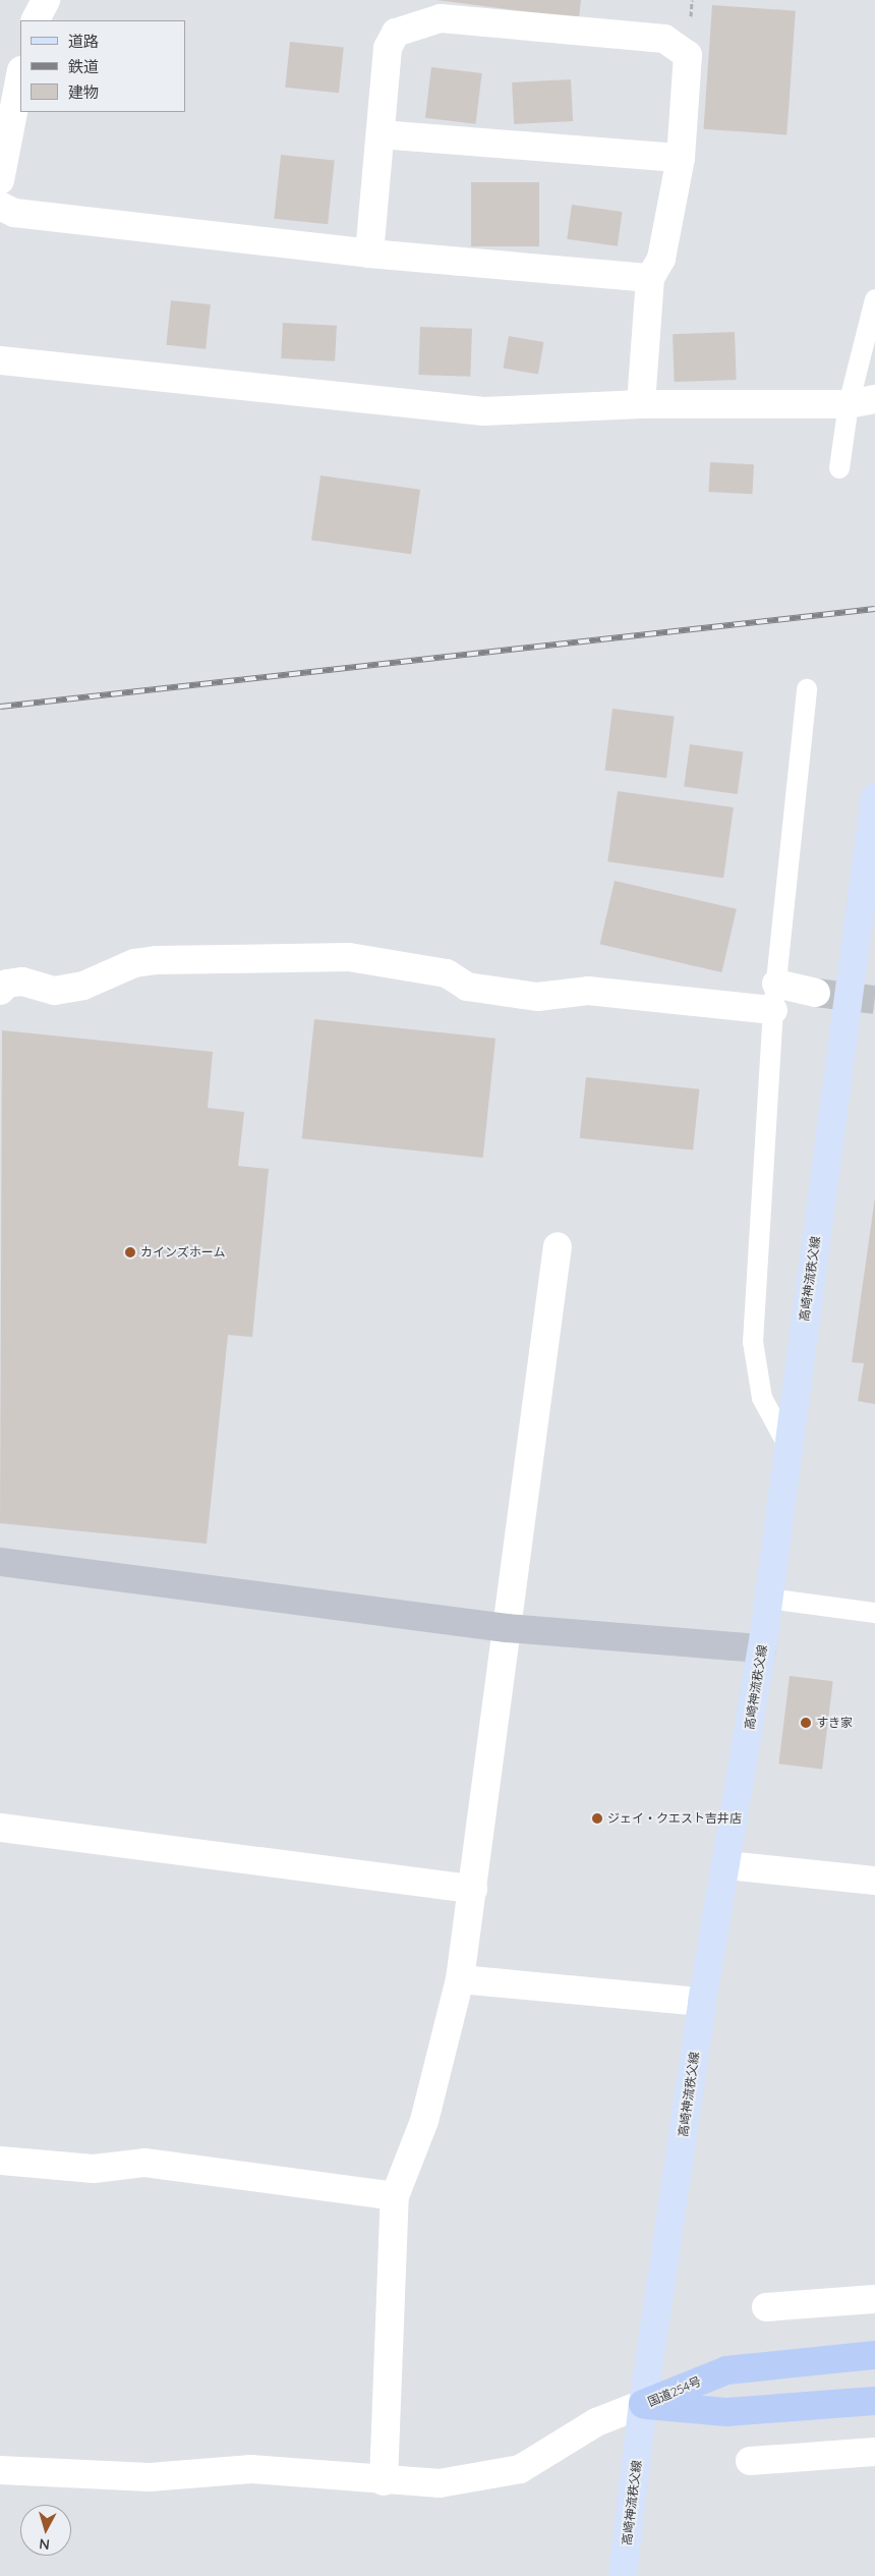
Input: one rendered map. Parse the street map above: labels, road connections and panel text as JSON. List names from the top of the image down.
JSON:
{
  "streets": {
    "highway": ["国道254号"],
    "main road": ["高崎神流秩父線"]
  },
  "crossings": [
    ["高崎神流秩父線", "国道254号"]
  ],
  "places": ["カインズホーム", "すき家", "ジェイ・クエスト吉井店"],
  "legend": ["道路", "鉄道", "建物"],
  "north": "bottom"
}
